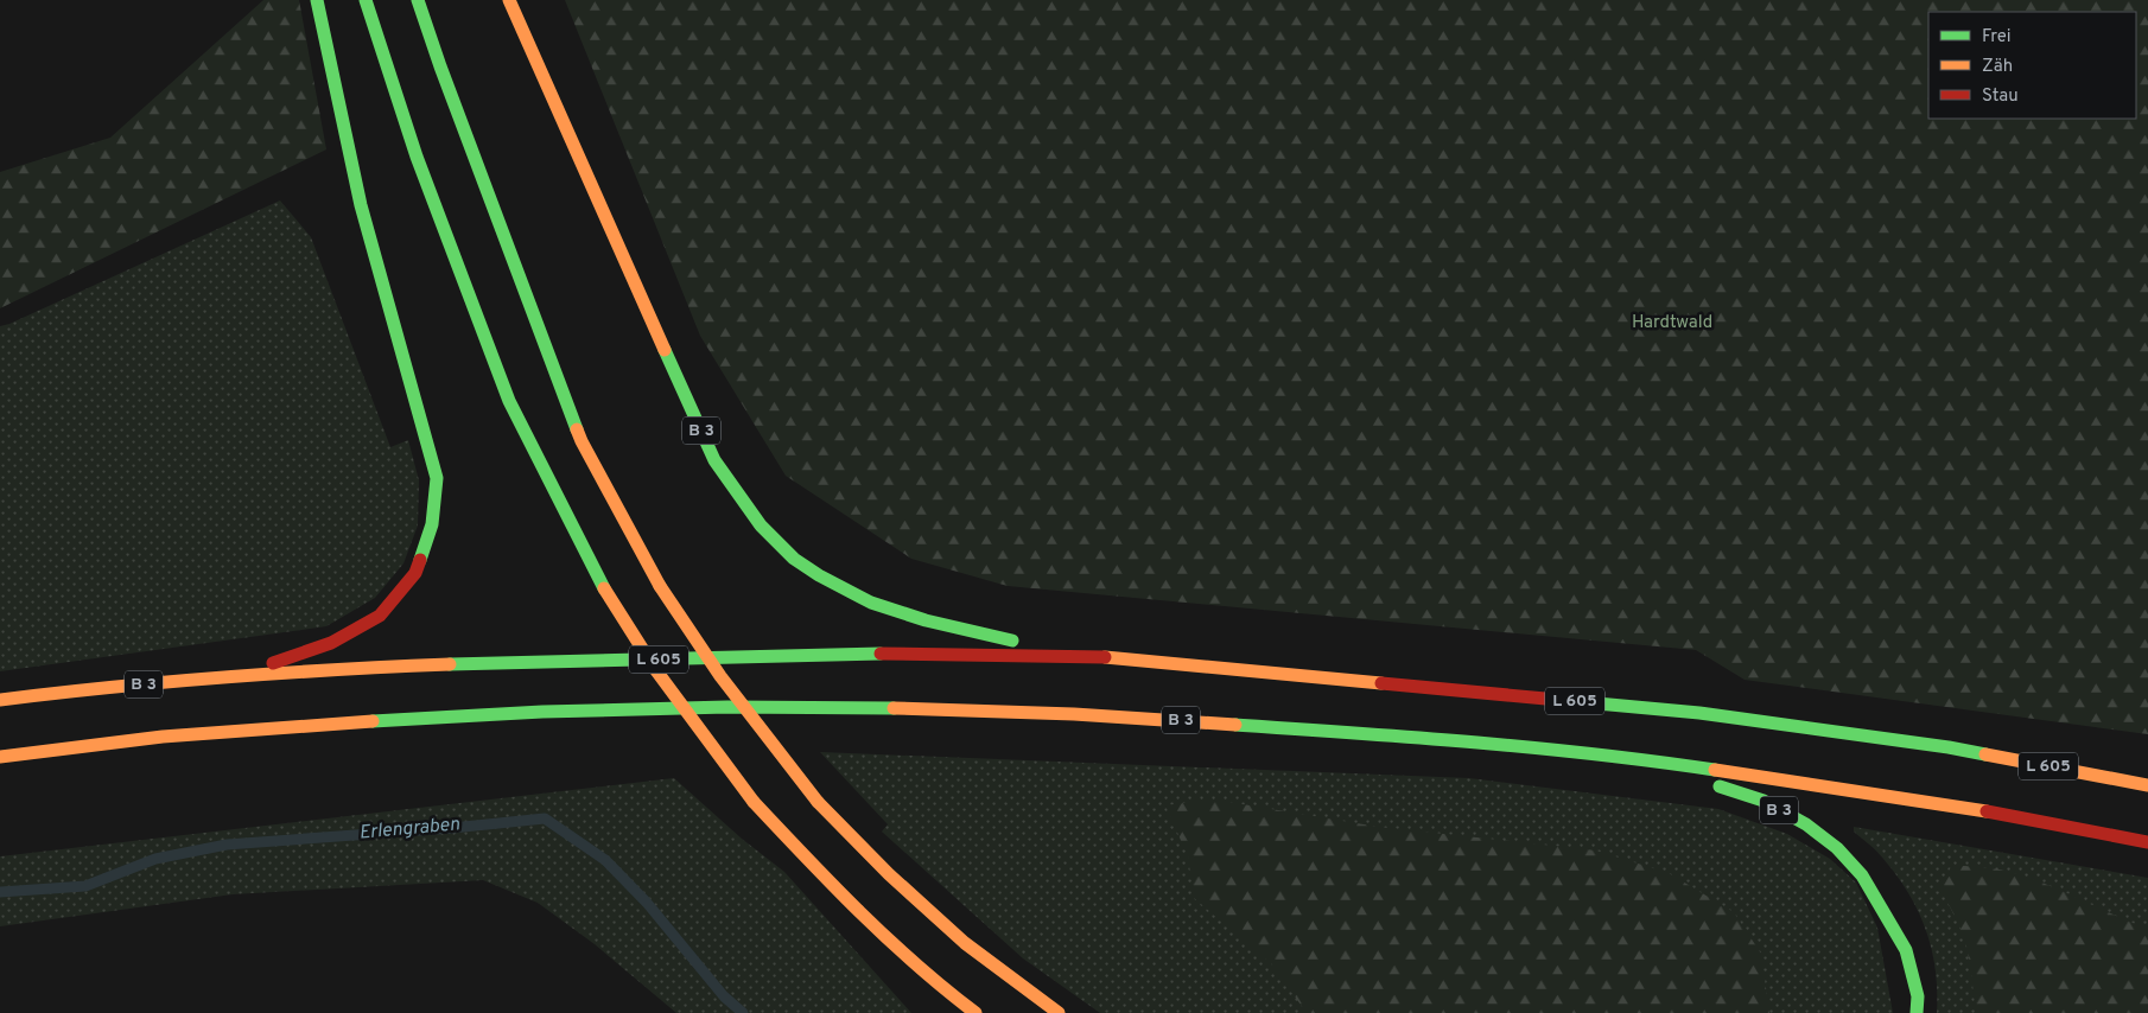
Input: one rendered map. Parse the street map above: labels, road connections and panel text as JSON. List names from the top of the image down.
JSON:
{
  "streets": {
    "highway": ["B 3", "L 605"]
  },
  "crossings": [
    ["B 3", "L 605"]
  ],
  "water": ["Erlengraben"],
  "parks": ["Hardtwald"],
  "legend": ["Frei", "Zäh", "Stau"]
}
